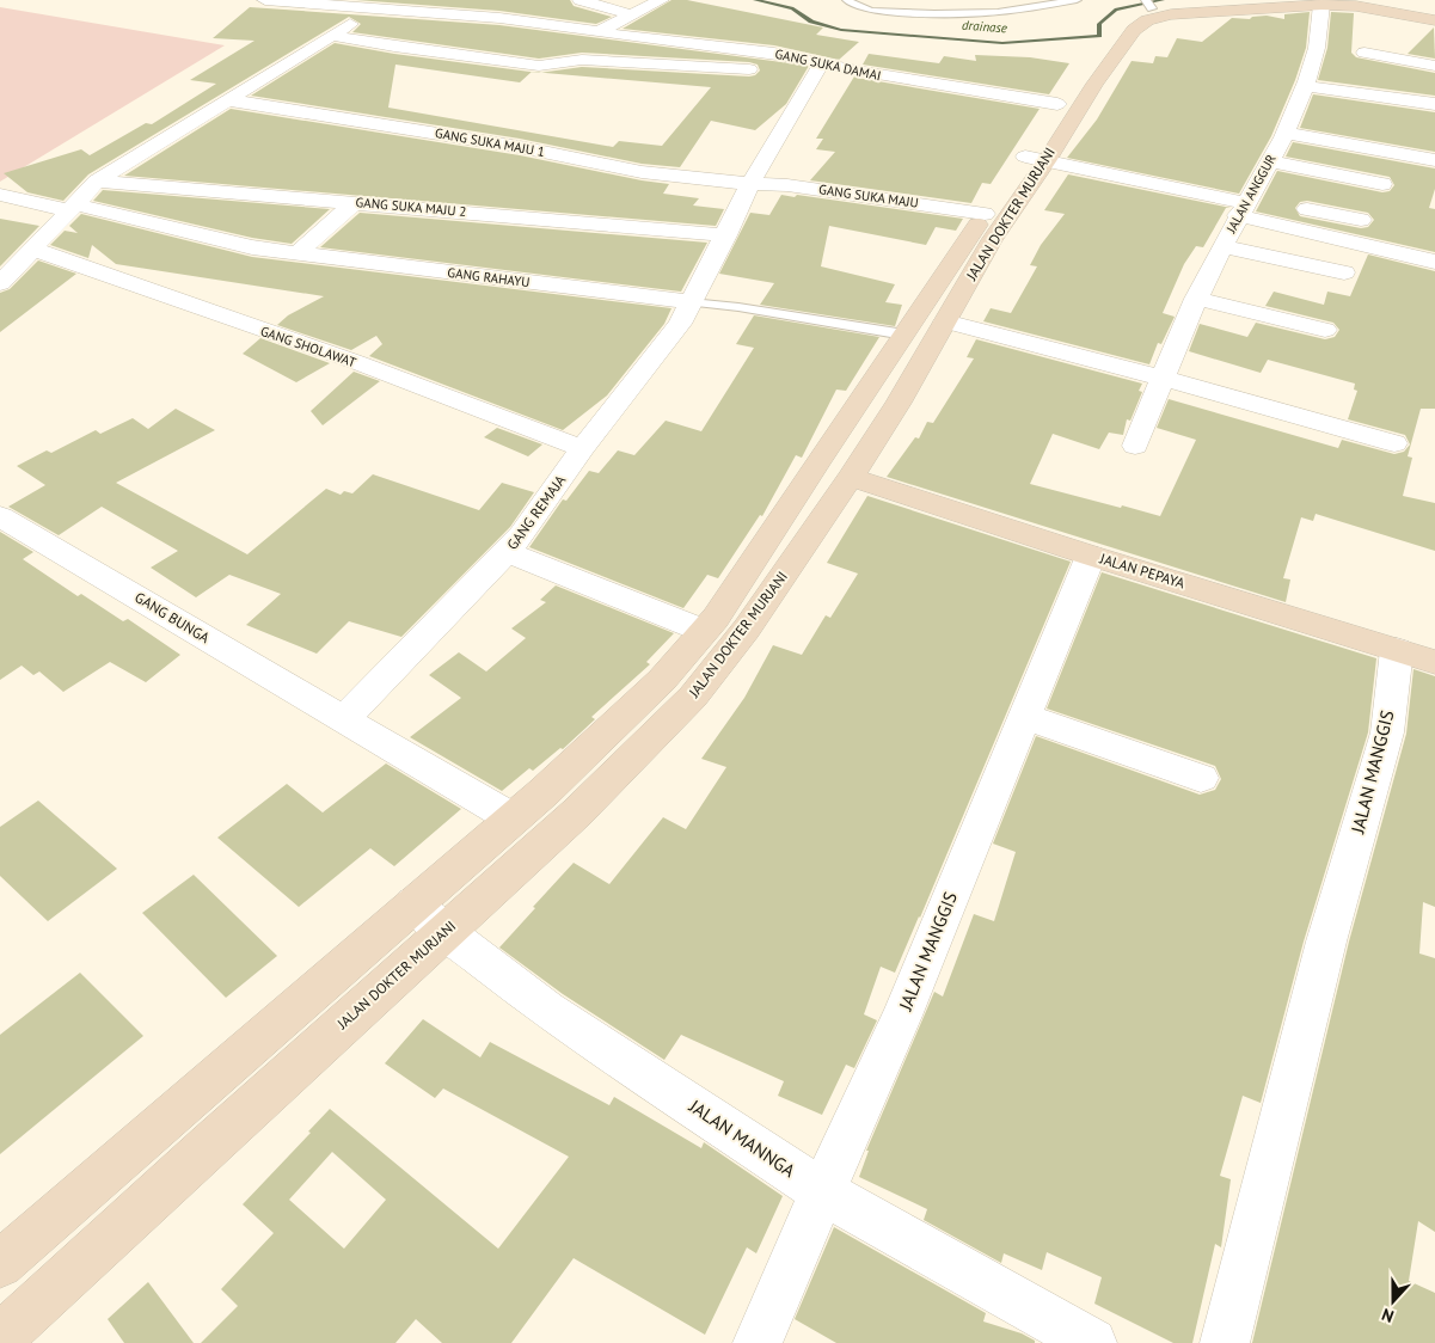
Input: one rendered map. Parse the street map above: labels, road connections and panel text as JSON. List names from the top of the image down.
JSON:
{
  "streets": {
    "main road": ["JALAN DOKTER MURJANI", "JALAN PEPAYA"],
    "street": [
      "GANG SUKA DAMAI",
      "GANG SUKA MAJU 1",
      "JALAN ANGGUR",
      "GANG SUKA MAJU",
      "GANG SUKA MAJU 2",
      "GANG RAHAYU",
      "GANG SHOLAWAT",
      "GANG REMAJA",
      "GANG BUNGA",
      "JALAN MANGGIS",
      "JALAN MANNGA"
    ]
  },
  "crossings": [
    ["GANG SUKA DAMAI", "JALAN DOKTER MURJANI"],
    ["GANG SUKA DAMAI", "GANG REMAJA"],
    ["GANG SUKA MAJU 1", "GANG SUKA MAJU"],
    ["GANG SUKA MAJU 1", "GANG REMAJA"],
    ["JALAN ANGGUR", "JALAN DOKTER MURJANI"],
    ["GANG SUKA MAJU", "JALAN DOKTER MURJANI"],
    ["GANG SUKA MAJU", "GANG REMAJA"],
    ["GANG SUKA MAJU 2", "GANG REMAJA"],
    ["JALAN DOKTER MURJANI", "GANG RAHAYU"],
    ["JALAN DOKTER MURJANI", "GANG REMAJA"],
    ["JALAN DOKTER MURJANI", "JALAN PEPAYA"],
    ["JALAN DOKTER MURJANI", "GANG BUNGA"],
    ["JALAN DOKTER MURJANI", "JALAN MANNGA"],
    ["GANG RAHAYU", "GANG REMAJA"],
    ["GANG SHOLAWAT", "GANG REMAJA"],
    ["JALAN PEPAYA", "JALAN MANGGIS"],
    ["JALAN MANGGIS", "JALAN MANNGA"]
  ],
  "water": ["drainase"],
  "north": "bottom"
}
